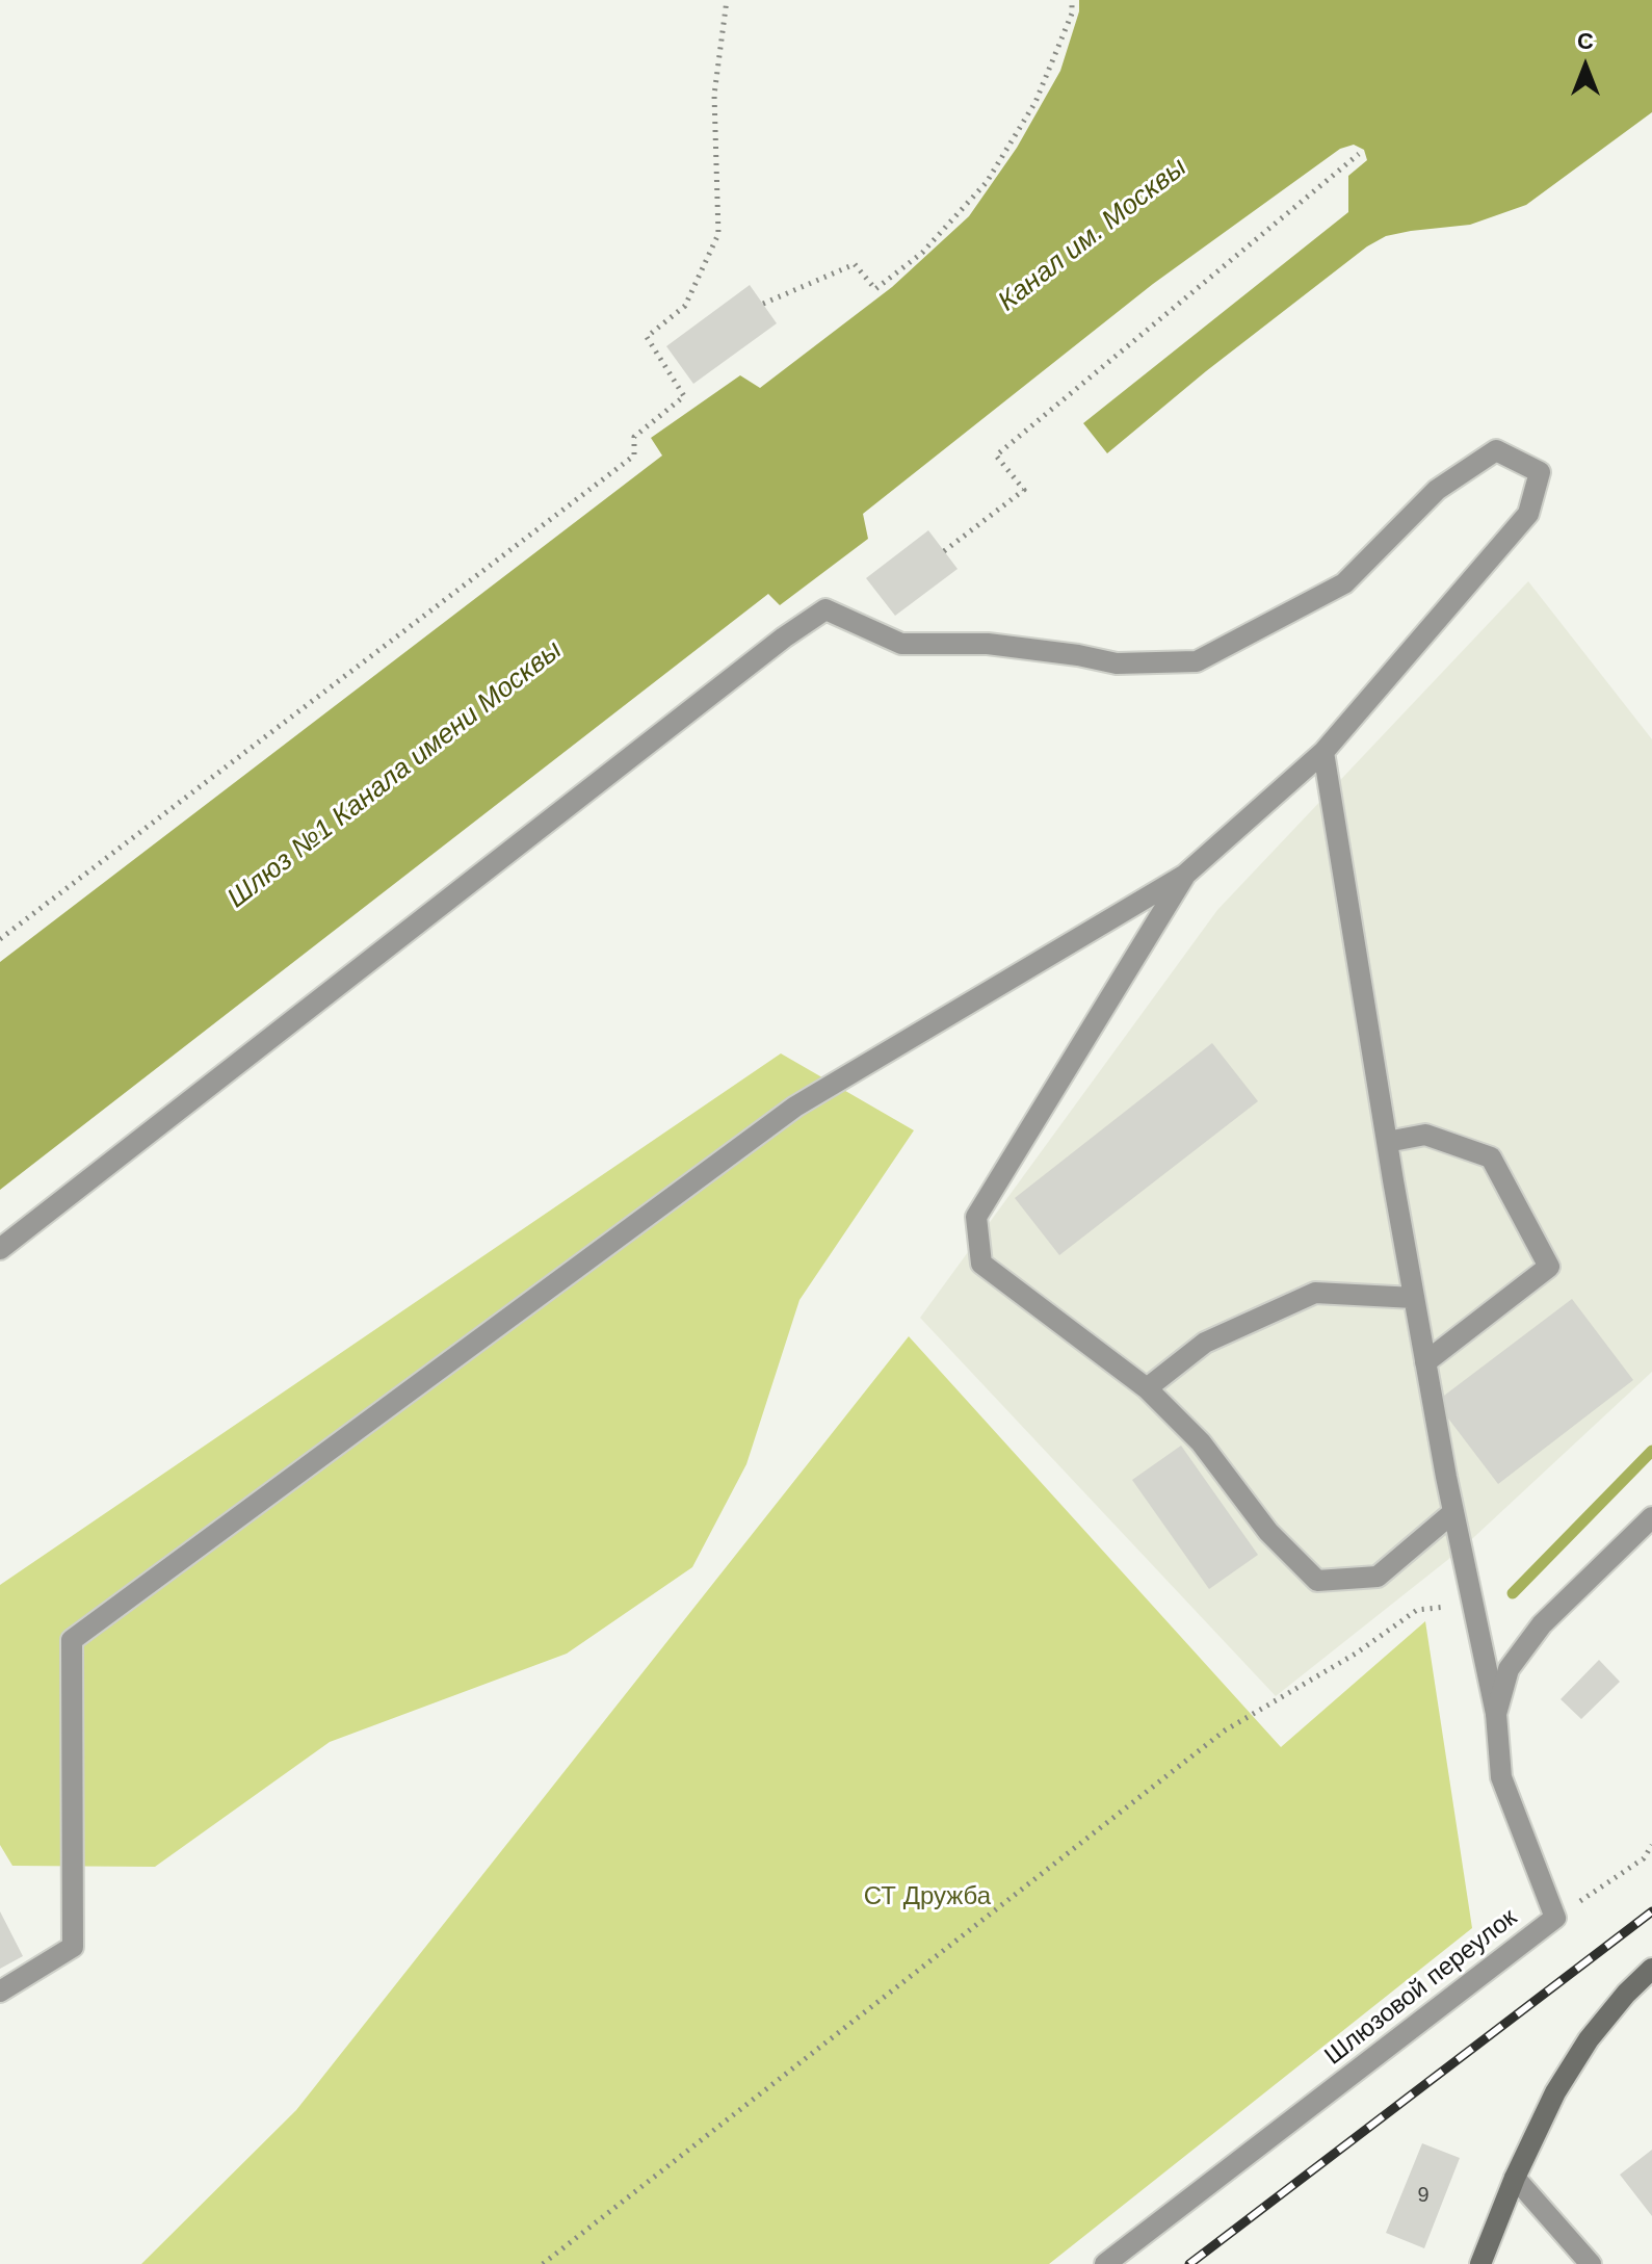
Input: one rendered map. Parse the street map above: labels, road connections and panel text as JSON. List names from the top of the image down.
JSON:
{
  "streets": {
    "street": ["Шлюзовой переулок"]
  },
  "water": ["Канал им. Москвы", "Шлюз №1 Канала имени Москвы"],
  "parks": ["СТ Дружба"],
  "house_numbers": ["9"],
  "north": "top"
}
